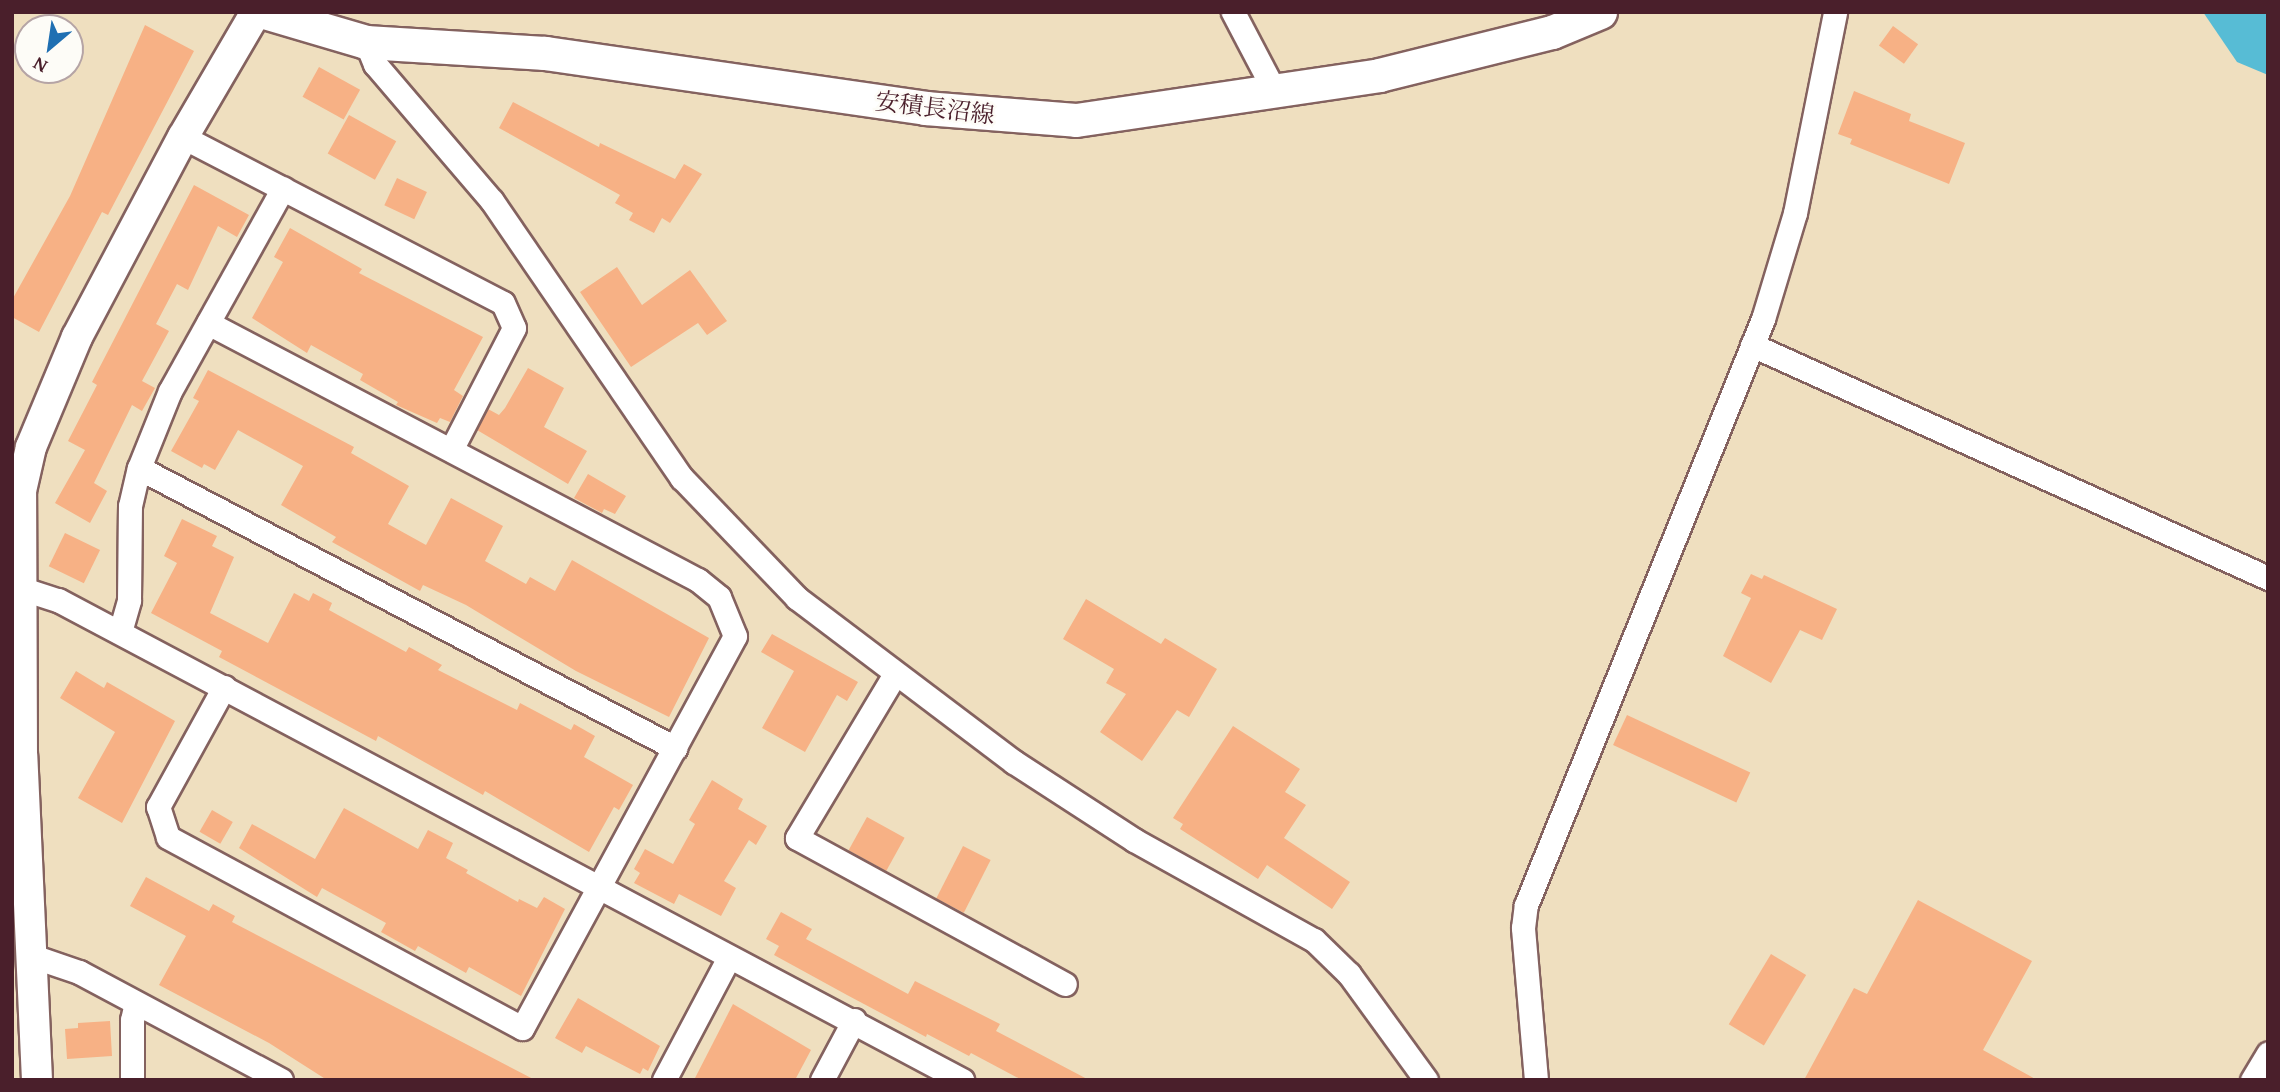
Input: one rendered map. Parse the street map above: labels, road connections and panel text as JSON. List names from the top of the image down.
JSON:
{
  "streets": {
    "main road": ["安積長沼線"]
  },
  "north": "bottom left"
}
